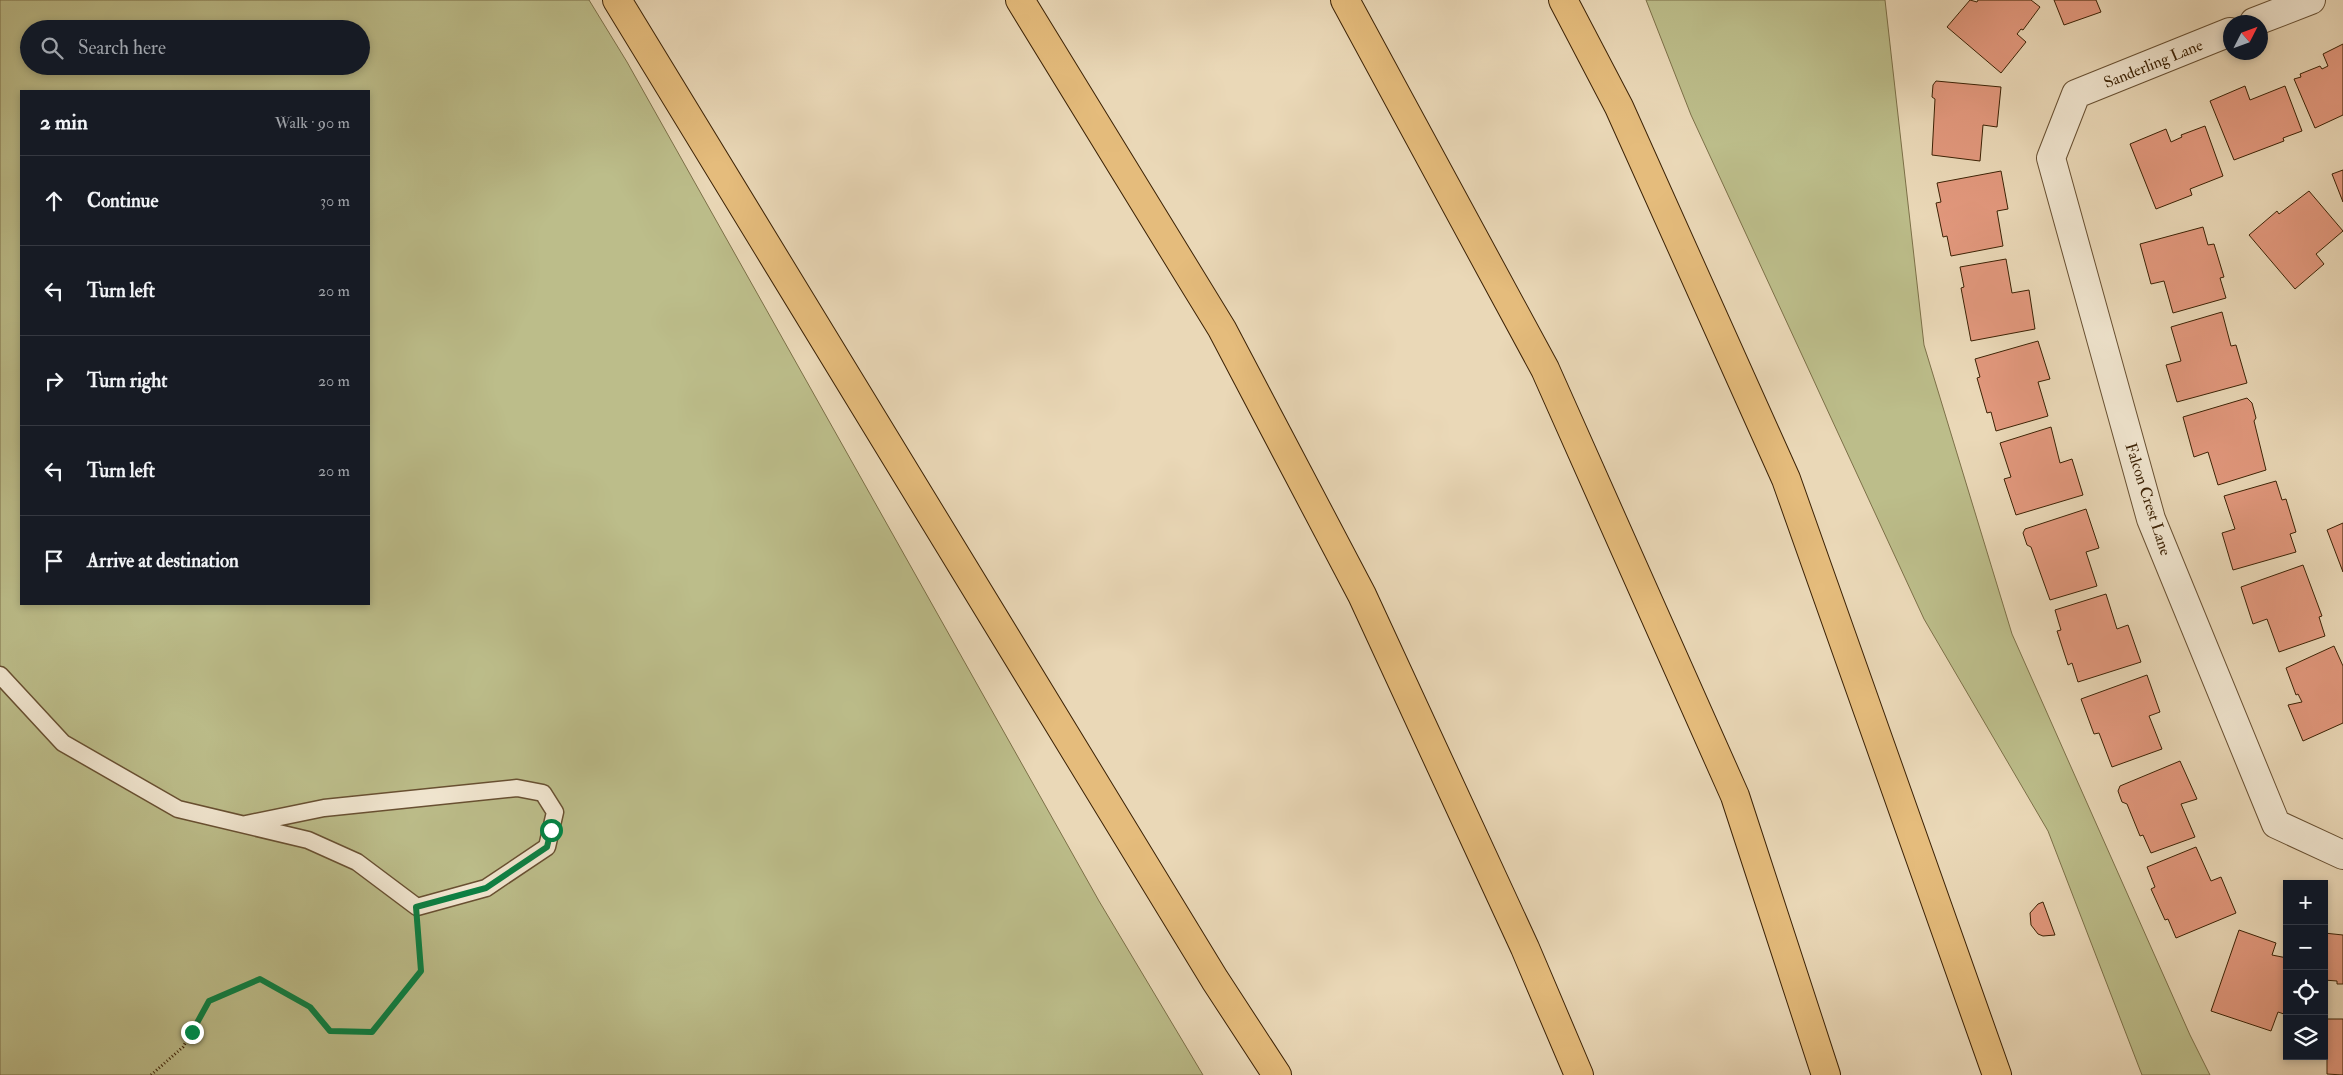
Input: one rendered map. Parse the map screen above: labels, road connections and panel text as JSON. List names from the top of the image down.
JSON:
{
  "streets": {
    "street": ["Sanderling Lane", "Falcon Crest Lane"]
  },
  "crossings": [
    ["Sanderling Lane", "Falcon Crest Lane"]
  ],
  "north": "top right",
  "page": {
    "search": "Search here",
    "heading": ["2 min", "Walk · 90 m"],
    "list": [
      ["Continue", "30 m"],
      ["Turn left", "20 m"],
      ["Turn right", "20 m"],
      ["Turn left", "20 m"],
      "Arrive at destination"
    ],
    "map_buttons": ["+", "−"]
  }
}
